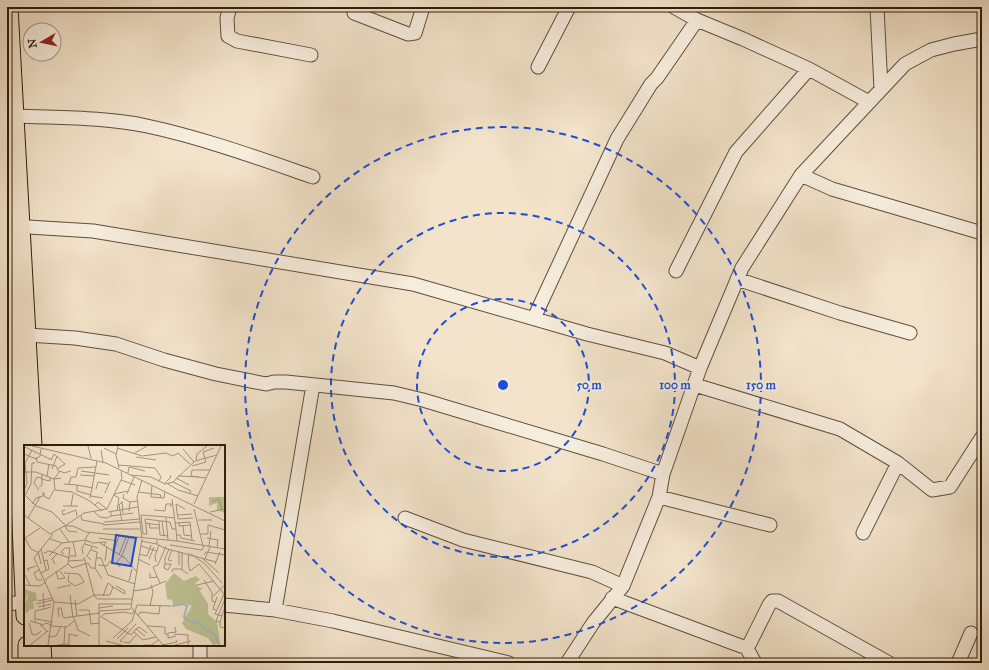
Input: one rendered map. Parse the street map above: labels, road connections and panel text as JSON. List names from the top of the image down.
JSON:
{
  "north": "left",
  "rings": ["50 m", "100 m", "150 m"]
}
